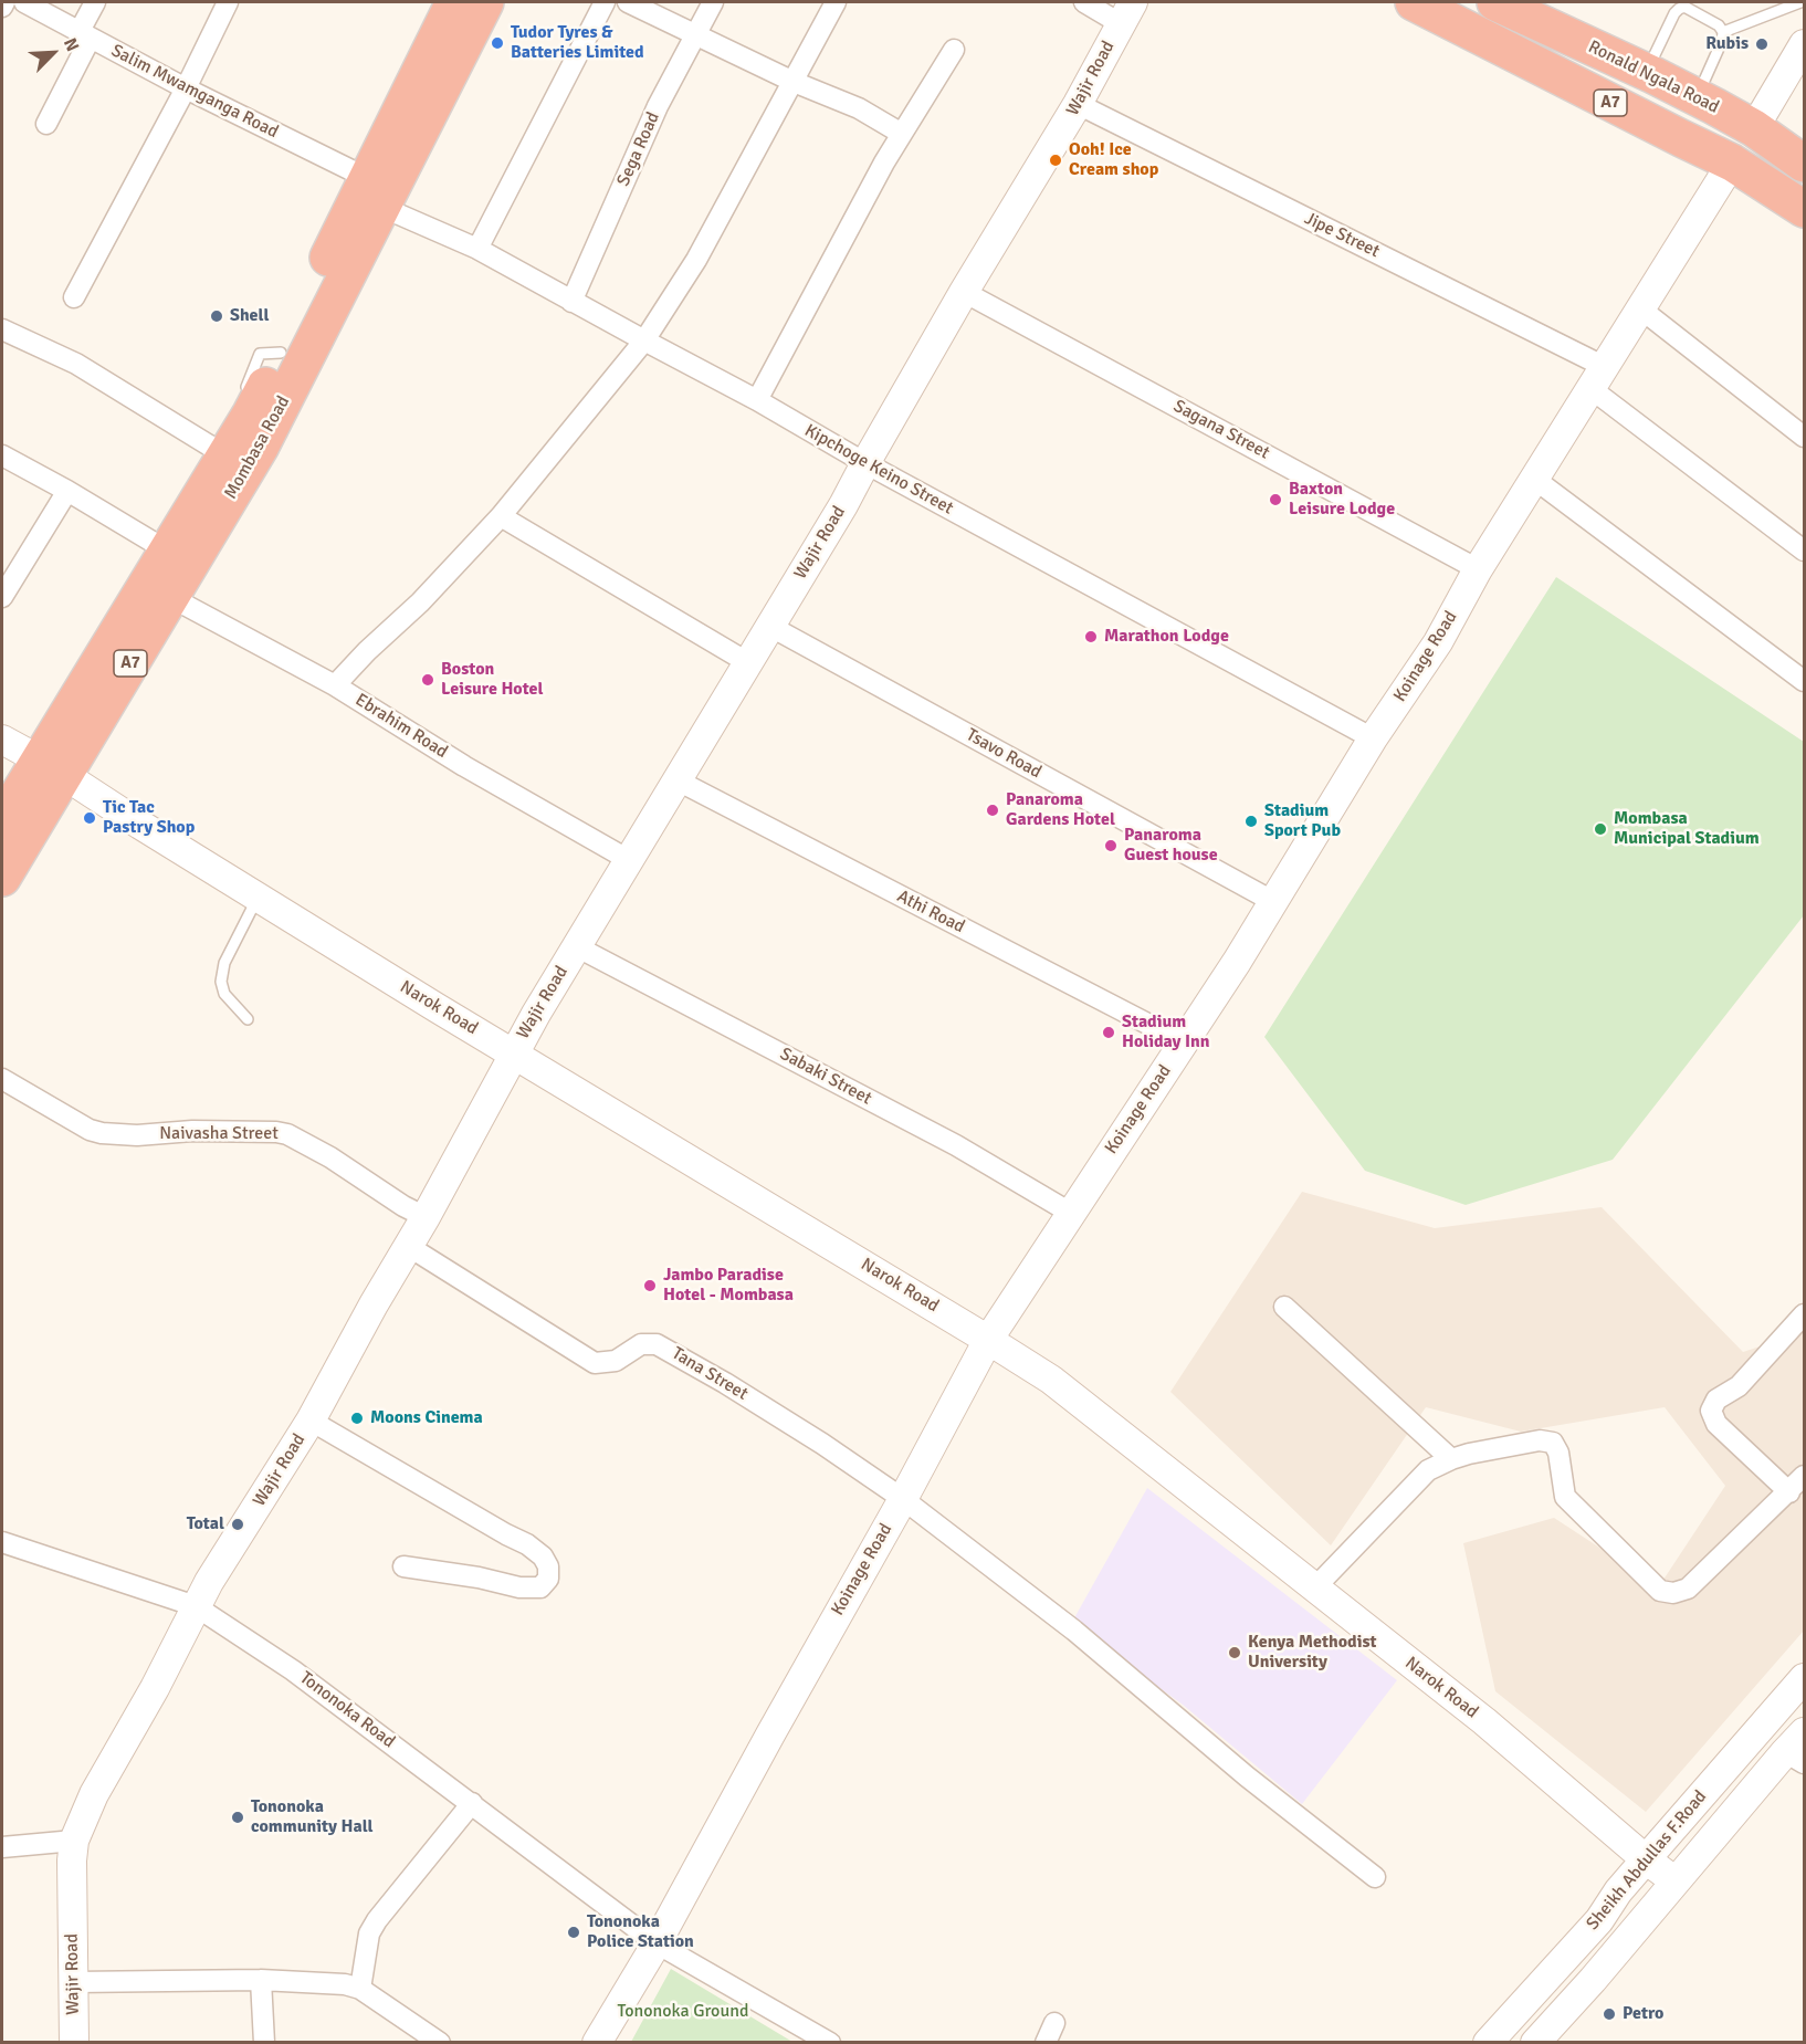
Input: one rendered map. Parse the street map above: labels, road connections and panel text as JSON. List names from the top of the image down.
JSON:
{
  "streets": {
    "highway": ["Ronald Ngala Road", "A7", "Mombasa Road"],
    "street": [
      "Wajir Road",
      "Salim Mwamganga Road",
      "Sega Road",
      "Jipe Street",
      "Sagana Street",
      "Kipchoge Keino Street",
      "Koinage Road",
      "Ebrahim Road",
      "Tsavo Road",
      "Athi Road",
      "Narok Road",
      "Sabaki Street",
      "Naivasha Street",
      "Tana Street",
      "Tononoka Road",
      "Sheikh Abdullas F.Road"
    ]
  },
  "crossings": [
    ["Wajir Road", "Jipe Street"],
    ["Wajir Road", "Sagana Street"],
    ["Wajir Road", "Kipchoge Keino Street"],
    ["Wajir Road", "Ebrahim Road"],
    ["Wajir Road", "Tsavo Road"],
    ["Wajir Road", "Athi Road"],
    ["Wajir Road", "Narok Road"],
    ["Wajir Road", "Sabaki Street"],
    ["Wajir Road", "Naivasha Street"],
    ["Wajir Road", "Tana Street"],
    ["Wajir Road", "Tononoka Road"],
    ["Salim Mwamganga Road", "Mombasa Road"],
    ["Salim Mwamganga Road", "Kipchoge Keino Street"],
    ["A7", "Koinage Road"],
    ["Sega Road", "Kipchoge Keino Street"],
    ["Jipe Street", "Koinage Road"],
    ["Sagana Street", "Koinage Road"],
    ["Mombasa Road", "Kipchoge Keino Street"],
    ["Mombasa Road", "Ebrahim Road"],
    ["Mombasa Road", "Narok Road"],
    ["Kipchoge Keino Street", "Koinage Road"],
    ["Koinage Road", "Tsavo Road"],
    ["Koinage Road", "Athi Road"],
    ["Koinage Road", "Narok Road"],
    ["Koinage Road", "Sabaki Street"],
    ["Koinage Road", "Tana Street"],
    ["Koinage Road", "Tononoka Road"],
    ["Narok Road", "Sheikh Abdullas F.Road"]
  ],
  "parks": ["Tononoka Ground"],
  "places": [
    "Tudor Tyres & Batteries Limited",
    "Rubis",
    "Ooh! Ice Cream shop",
    "Shell",
    "Baxton Leisure Lodge",
    "Marathon Lodge",
    "Boston Leisure Hotel",
    "Panaroma Gardens Hotel",
    "Tic Tac Pastry Shop",
    "Stadium Sport Pub",
    "Mombasa Municipal Stadium",
    "Panaroma Guest house",
    "Stadium Holiday Inn",
    "Jambo Paradise Hotel - Mombasa",
    "Moons Cinema",
    "Total",
    "Kenya Methodist University",
    "Tononoka community Hall",
    "Tononoka Police Station",
    "Petro"
  ],
  "north": "top right"
}
